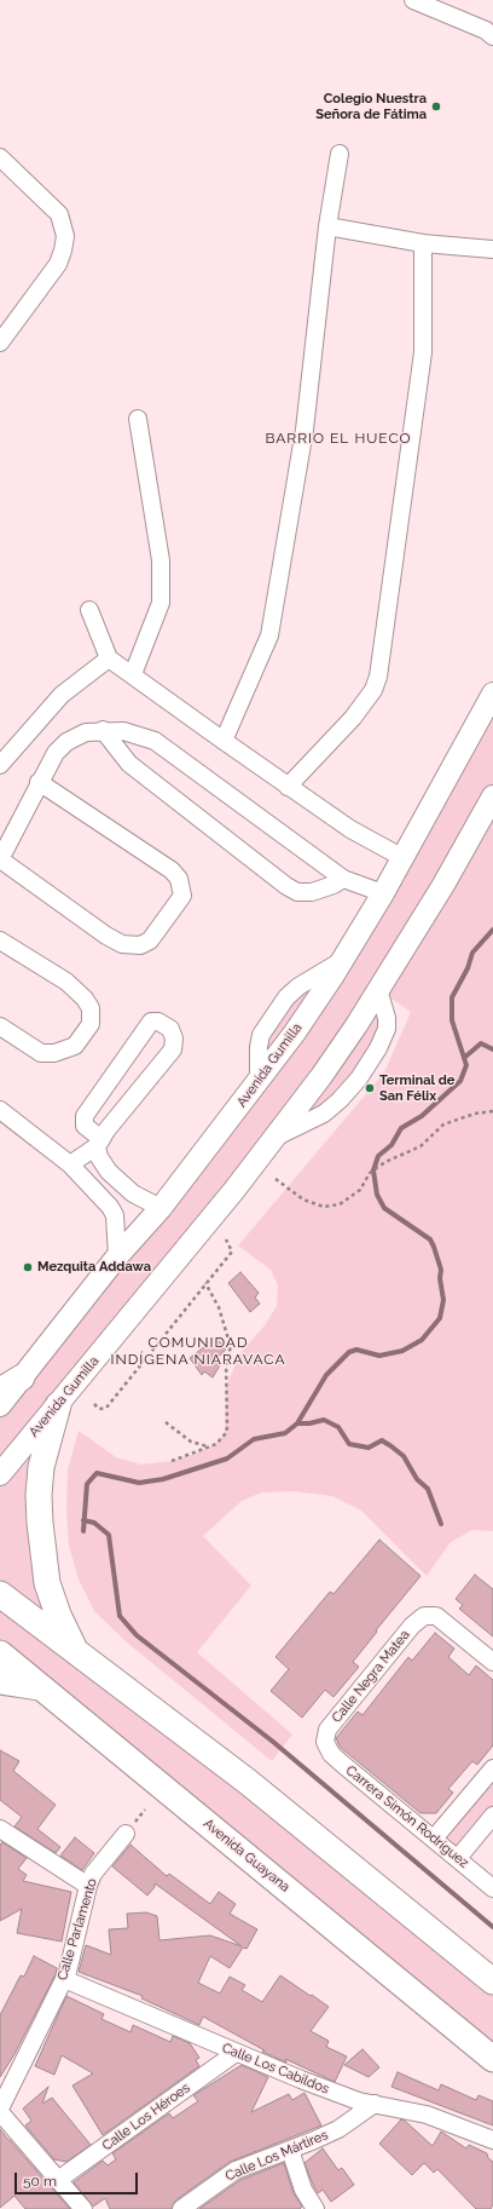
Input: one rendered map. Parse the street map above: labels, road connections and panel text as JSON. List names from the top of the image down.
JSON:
{
  "streets": {
    "highway": ["Avenida Guayana"],
    "main road": ["Avenida Gumilla"],
    "street": [
      "Calle Negra Matea",
      "Carrera Simón Rodríguez",
      "Calle Parlamento",
      "Calle Los Cabildos",
      "Calle Los Héroes",
      "Calle Los Mártires"
    ]
  },
  "crossings": [
    ["Calle Negra Matea", "Carrera Simón Rodríguez"],
    ["Calle Parlamento", "Calle Los Cabildos"],
    ["Calle Los Cabildos", "Calle Los Héroes"],
    ["Calle Los Cabildos", "Calle Los Mártires"]
  ],
  "districts": ["BARRIO EL HUECO", "COMUNIDAD INDÍGENA NIARAVACA"],
  "places": ["Colegio Nuestra Señora de Fátima", "Terminal de San Félix", "Mezquita Addawa"],
  "scale_bar": "50 m"
}
